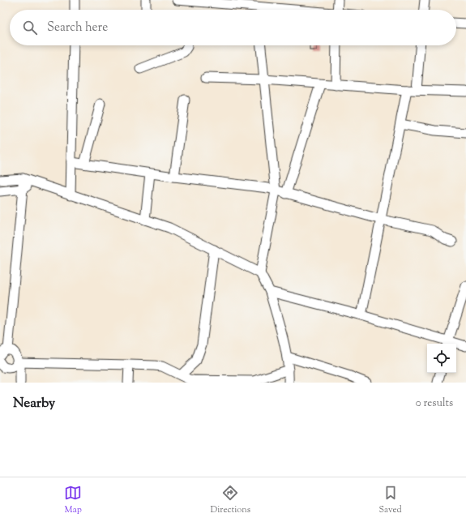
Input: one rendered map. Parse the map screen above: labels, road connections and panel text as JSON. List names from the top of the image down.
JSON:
{
  "page": {
    "search": "Search here",
    "heading": ["Nearby", "0 results"],
    "nav": ["Map", "Directions", "Saved"]
  }
}
